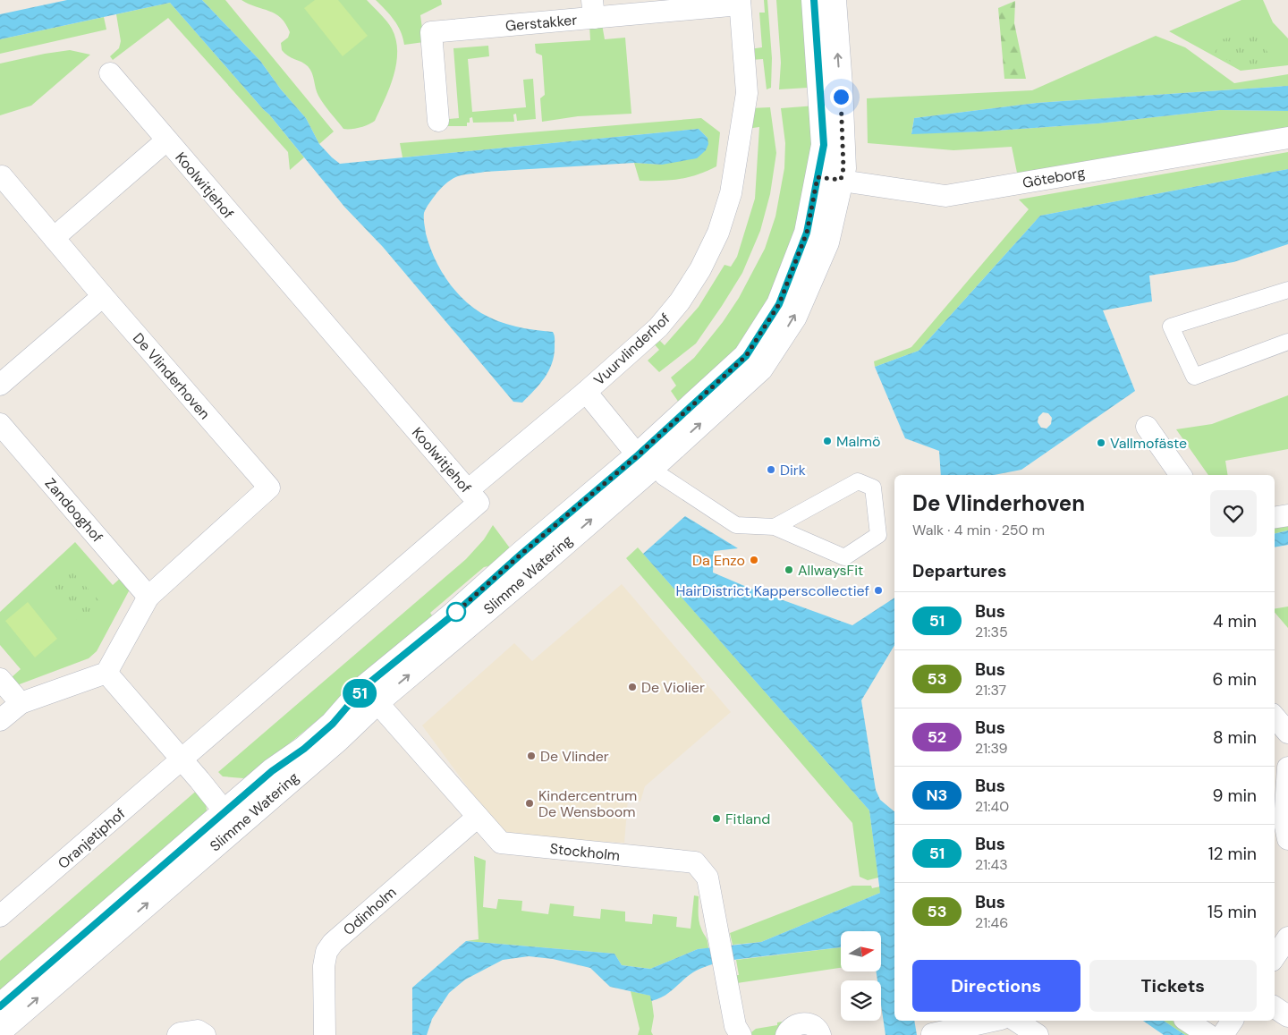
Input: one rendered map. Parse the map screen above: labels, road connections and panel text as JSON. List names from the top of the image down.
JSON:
{
  "streets": {
    "street": [
      "Gerstakker",
      "Göteborg",
      "Koolwitjehof",
      "Vuurvlinderhof",
      "De Vlinderhoven",
      "Zandooghof",
      "Slimme Watering",
      "Oranjetiphof",
      "Stockholm",
      "Odinholm"
    ]
  },
  "crossings": [
    ["Gerstakker", "Vuurvlinderhof"],
    ["Göteborg", "Slimme Watering"],
    ["Koolwitjehof", "Vuurvlinderhof"],
    ["Koolwitjehof", "De Vlinderhoven"],
    ["Koolwitjehof", "Oranjetiphof"],
    ["Vuurvlinderhof", "Slimme Watering"],
    ["De Vlinderhoven", "Zandooghof"],
    ["Slimme Watering", "Stockholm"],
    ["Stockholm", "Odinholm"]
  ],
  "places": [
    "Malmö",
    "Vallmofäste",
    "Dirk",
    "Da Enzo",
    "AllwaysFit",
    "HairDistrict Kapperscollectief",
    "De Violier",
    "De Vlinder",
    "Kindercentrum De Wensboom",
    "Fitland"
  ],
  "lines": ["bus line 51"],
  "north": "right",
  "page": {
    "on_map": "51",
    "heading": [
      ["De Vlinderhoven", "Walk · 4 min · 250 m"],
      "Departures"
    ],
    "list": [
      {
        "mark": "51",
        "name": "Bus",
        "note": "21:35",
        "value": "4 min"
      },
      {
        "mark": "53",
        "name": "Bus",
        "note": "21:37",
        "value": "6 min"
      },
      {
        "mark": "52",
        "name": "Bus",
        "note": "21:39",
        "value": "8 min"
      },
      {
        "mark": "N3",
        "name": "Bus",
        "note": "21:40",
        "value": "9 min"
      },
      {
        "mark": "51",
        "name": "Bus",
        "note": "21:43",
        "value": "12 min"
      },
      {
        "mark": "53",
        "name": "Bus",
        "note": "21:46",
        "value": "15 min"
      }
    ],
    "buttons": ["Directions", "Tickets"]
  }
}
